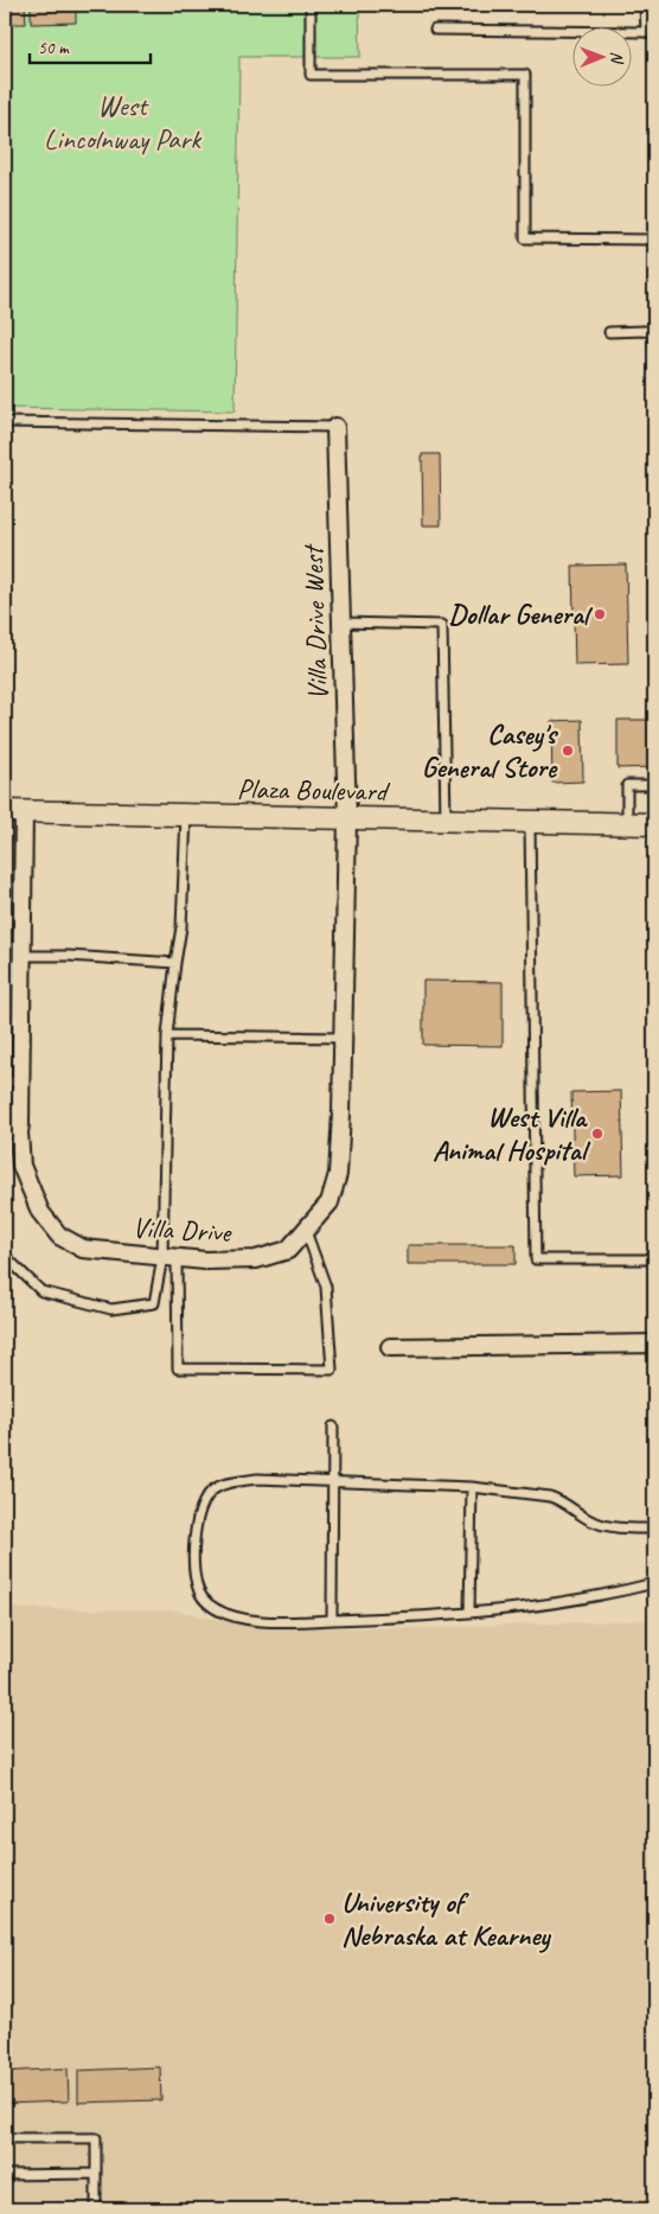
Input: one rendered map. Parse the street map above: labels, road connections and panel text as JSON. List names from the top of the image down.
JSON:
{
  "streets": {
    "street": ["Villa Drive West", "Plaza Boulevard", "Villa Drive"]
  },
  "crossings": [
    ["Villa Drive West", "Plaza Boulevard"],
    ["Villa Drive West", "Villa Drive"],
    ["Plaza Boulevard", "Villa Drive"]
  ],
  "parks": ["West Lincolnway Park"],
  "places": [
    "Dollar General",
    "Casey's General Store",
    "West Villa Animal Hospital",
    "University of Nebraska at Kearney"
  ],
  "scale_bar": "50 m",
  "north": "right"
}
